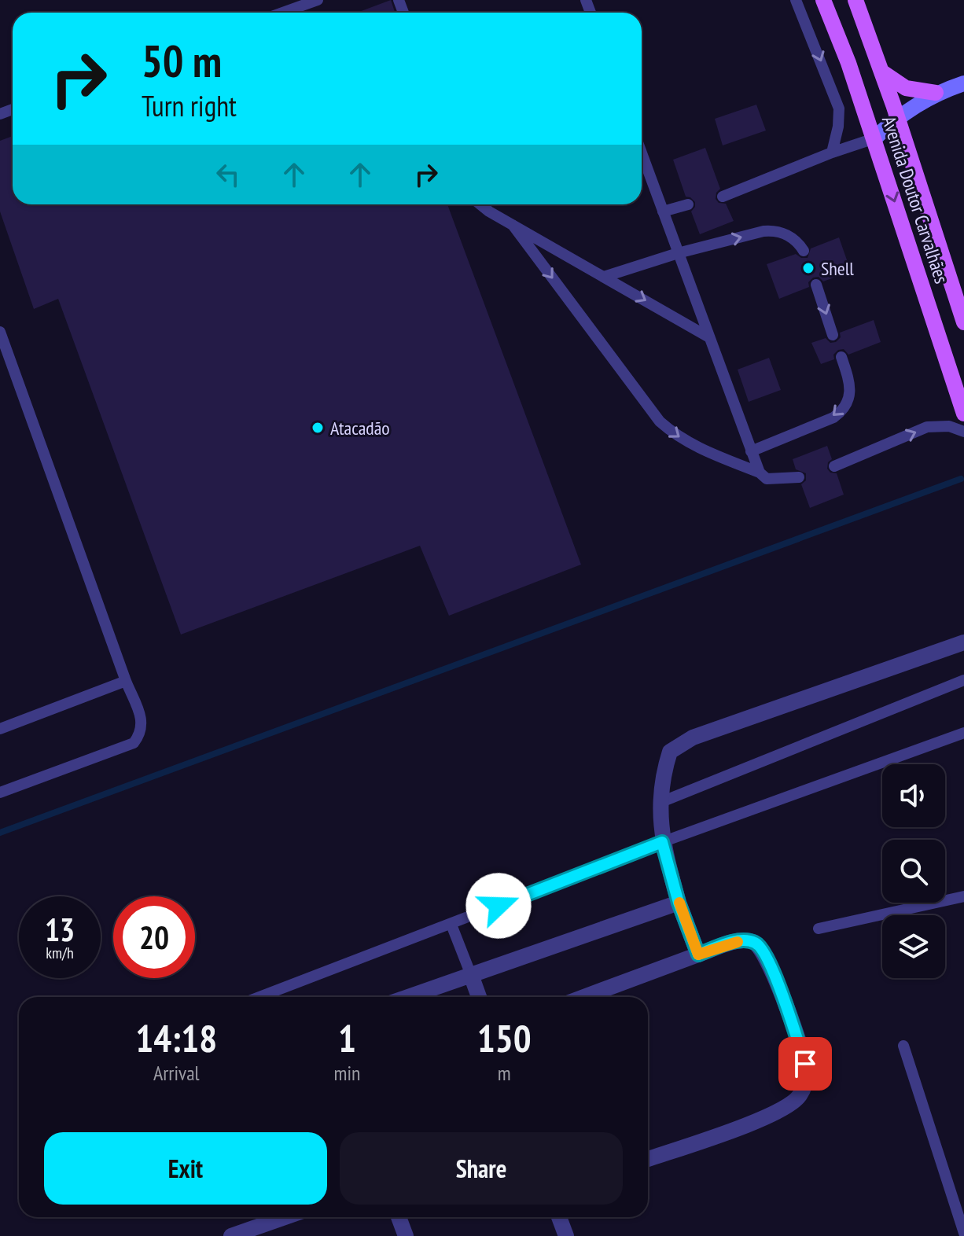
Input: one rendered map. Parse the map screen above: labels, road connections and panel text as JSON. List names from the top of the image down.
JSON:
{
  "streets": {
    "main road": ["Avenida Doutor Carvalhães"]
  },
  "places": ["Shell", "Atacadão"],
  "page": {
    "turn": ["50 m", "Turn right"],
    "speed": "13 km/h",
    "limit": "20",
    "eta": [
      "14:18",
      "Arrival",
      "1",
      "min",
      "150",
      "m"
    ],
    "buttons": ["Exit", "Share"]
  }
}
